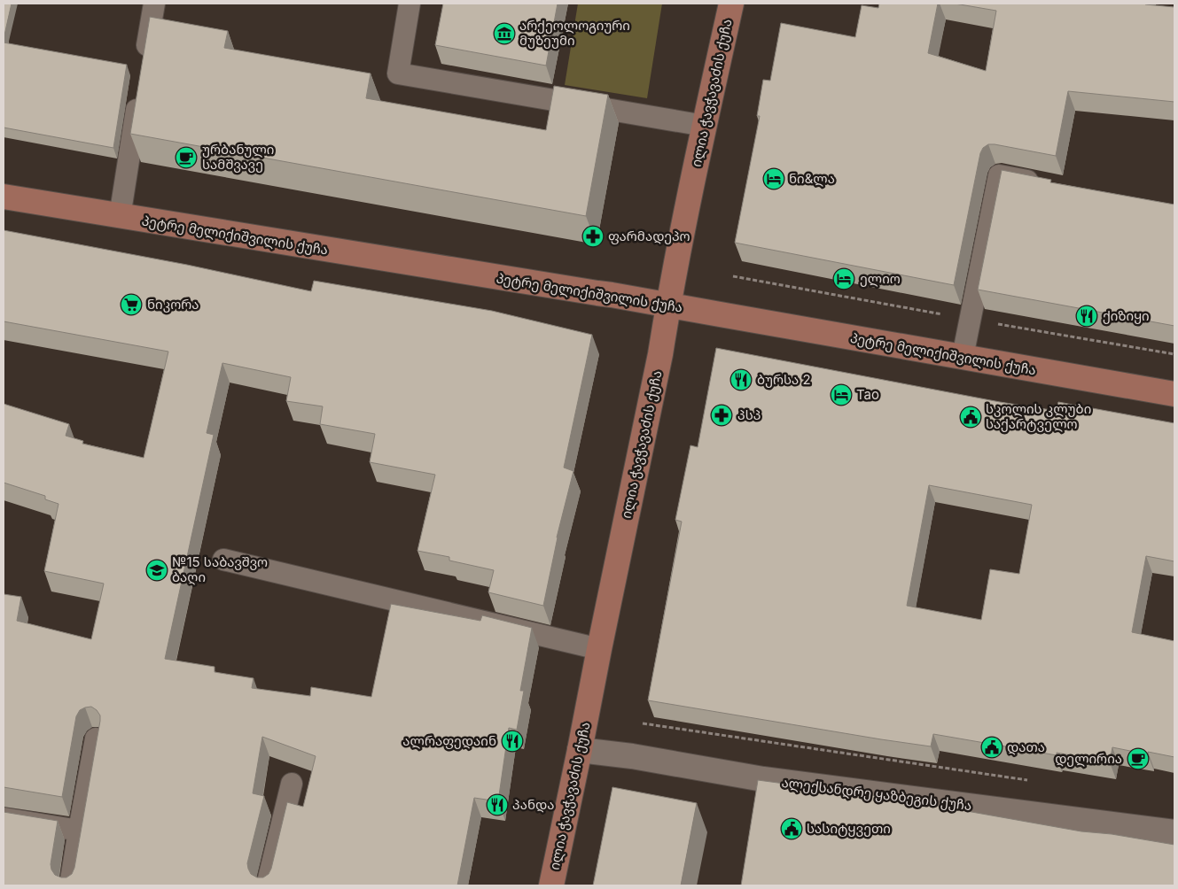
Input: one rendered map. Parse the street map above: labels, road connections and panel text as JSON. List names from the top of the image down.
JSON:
{
  "streets": {
    "street": ["ილია ჭავჭავაძის ქუჩა", "პეტრე მელიქიშვილის ქუჩა", "ალექსანდრე ყაზბეგის ქუჩა"]
  },
  "crossings": [
    ["ილია ჭავჭავაძის ქუჩა", "პეტრე მელიქიშვილის ქუჩა"],
    ["ილია ჭავჭავაძის ქუჩა", "ალექსანდრე ყაზბეგის ქუჩა"]
  ],
  "places": {
    "museum": ["არქეოლოგიური მუზეუმი"],
    "cafe": ["ურბანული სამშვავე", "დელირია"],
    "hotel": ["ნი&ლა", "ელიო", "Tao"],
    "pharmacy": ["ფარმადეპო", "პსპ"],
    "supermarket": ["ნიკორა"],
    "restaurant": [
      "ქიზიყი",
      "ბურსა 2",
      "ალრაფედაინ",
      "პანდა"
    ],
    "public building": ["სკოლის კლუბი საქარტველო", "დათა", "სასიტყვეთი"],
    "school or university": ["№15 საბავშვო ბაღი"]
  }
}
